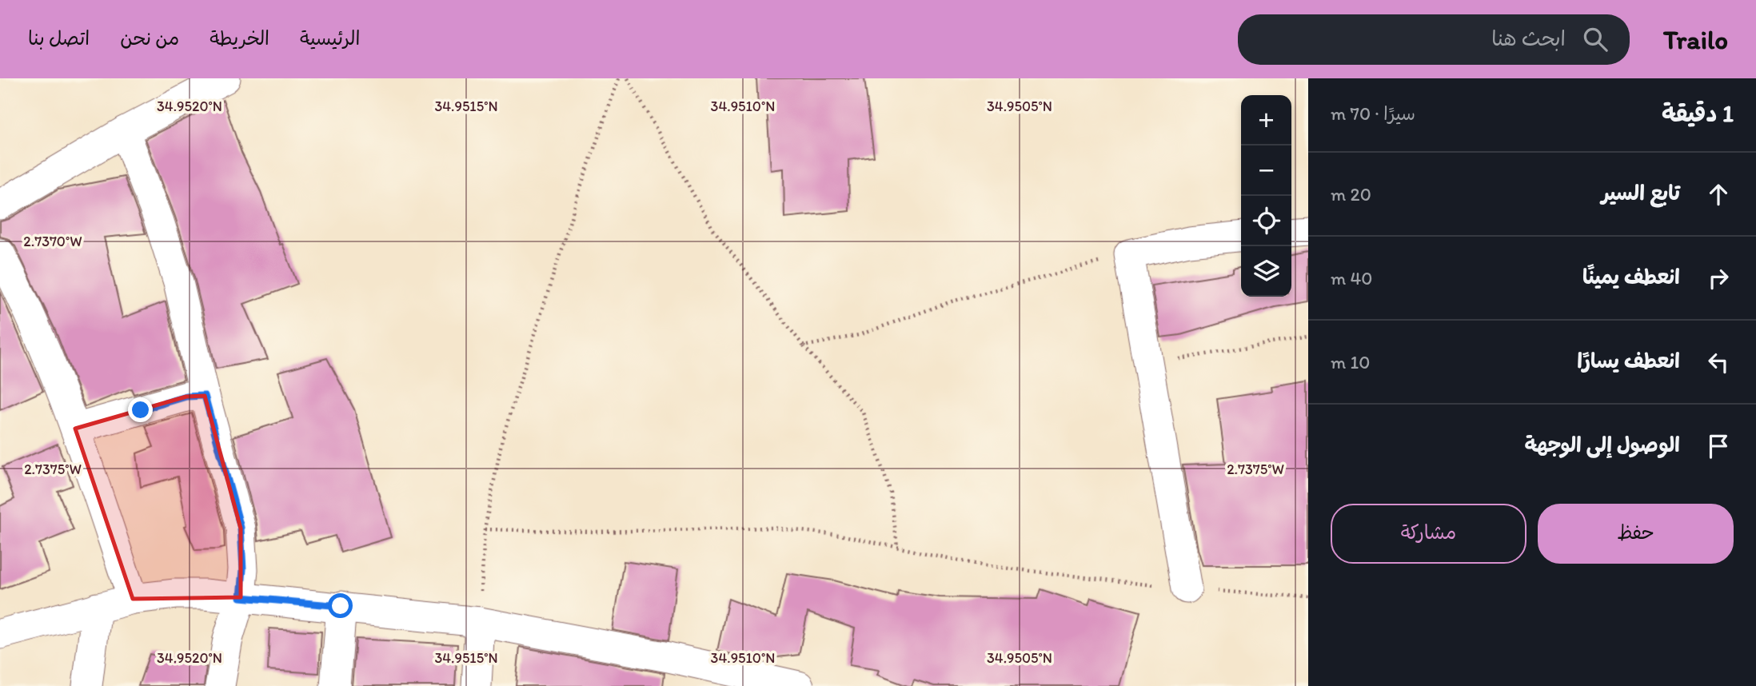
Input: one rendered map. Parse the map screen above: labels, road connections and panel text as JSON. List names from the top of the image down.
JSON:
{
  "page": {
    "header": "Trailo",
    "search": "ابحث هنا",
    "nav": [
      "الرئيسية",
      "الخريطة",
      "من نحن",
      "اتصل بنا"
    ],
    "heading": ["1 دقيقة", "سيرًا · 70 m"],
    "map_buttons": ["+", "−"],
    "list": [
      ["تابع السير", "20 m"],
      ["انعطف يمينًا", "40 m"],
      ["انعطف يسارًا", "10 m"],
      "الوصول إلى الوجهة"
    ],
    "buttons": ["حفظ", "مشاركة"]
  },
  "coordinates": [
    "34.9520°N",
    "34.9515°N",
    "34.9510°N",
    "34.9505°N",
    "2.7370°W",
    "2.7375°W"
  ]
}
